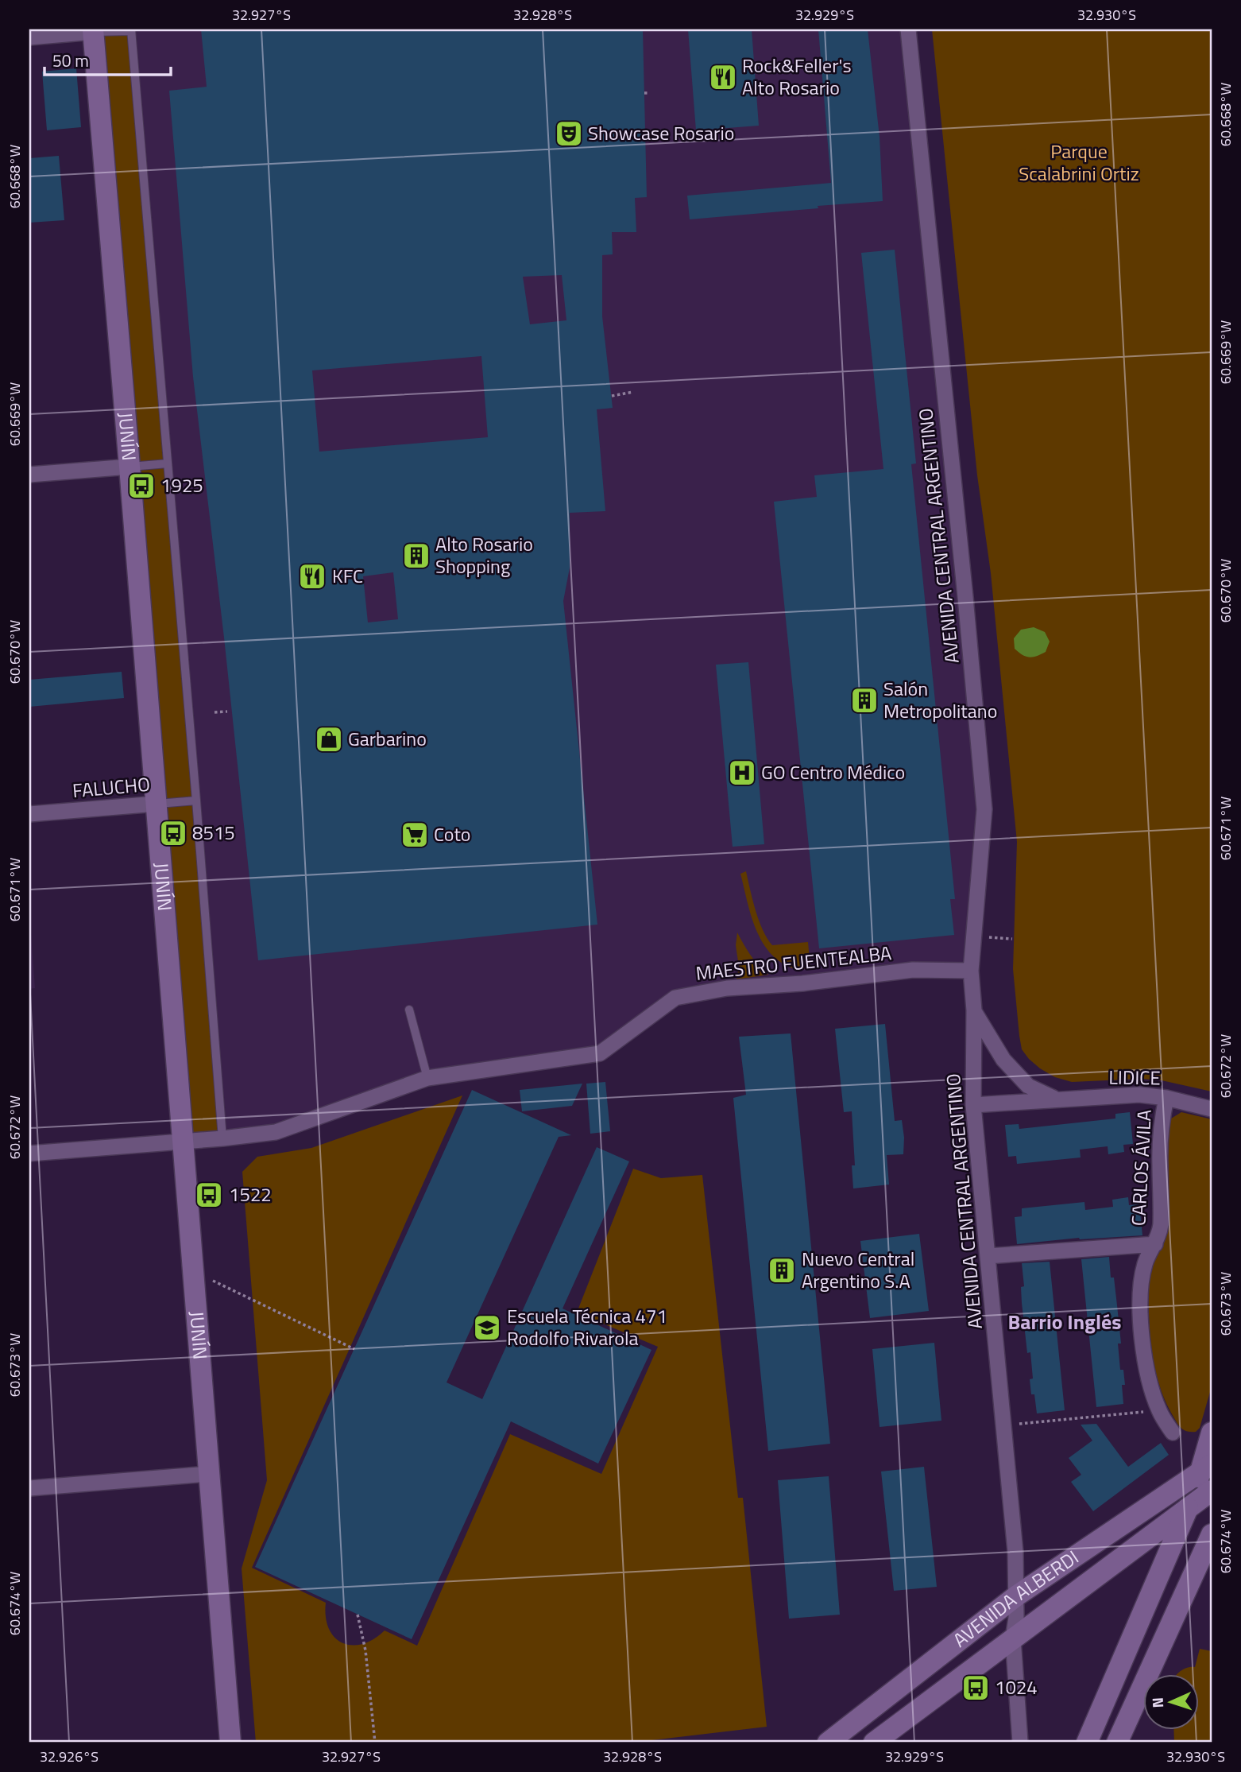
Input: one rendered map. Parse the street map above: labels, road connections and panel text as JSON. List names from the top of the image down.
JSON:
{
  "streets": {
    "main road": ["JUNÍN", "AVENIDA ALBERDI"],
    "street": [
      "AVENIDA CENTRAL ARGENTINO",
      "FALUCHO",
      "MAESTRO FUENTEALBA",
      "LIDICE",
      "CARLOS ÁVILA"
    ]
  },
  "crossings": [
    ["JUNÍN", "FALUCHO"],
    ["JUNÍN", "MAESTRO FUENTEALBA"],
    ["AVENIDA CENTRAL ARGENTINO", "MAESTRO FUENTEALBA"],
    ["AVENIDA CENTRAL ARGENTINO", "LIDICE"],
    ["AVENIDA CENTRAL ARGENTINO", "AVENIDA ALBERDI"],
    ["LIDICE", "CARLOS ÁVILA"]
  ],
  "districts": ["Barrio Inglés"],
  "parks": ["Parque Scalabrini Ortiz"],
  "places": {
    "restaurant": ["Rock&Feller's Alto Rosario", "KFC"],
    "theatre": ["Showcase Rosario"],
    "bus stop": [
      "1925",
      "8515",
      "1522",
      "1024"
    ],
    "building": ["Alto Rosario Shopping", "Salón Metropolitano", "Nuevo Central Argentino S.A"],
    "shop": ["Garbarino"],
    "hospital": ["GO Centro Médico"],
    "supermarket": ["Coto"],
    "school or university": ["Escuela Técnica 471 Rodolfo Rivarola"]
  },
  "scale_bar": "50 m",
  "north": "left",
  "coordinates": [
    "32.927°S",
    "32.928°S",
    "32.929°S",
    "32.930°S",
    "60.668°W",
    "60.669°W",
    "60.670°W",
    "60.671°W",
    "60.672°W",
    "60.673°W",
    "60.674°W",
    "32.926°S"
  ]
}
